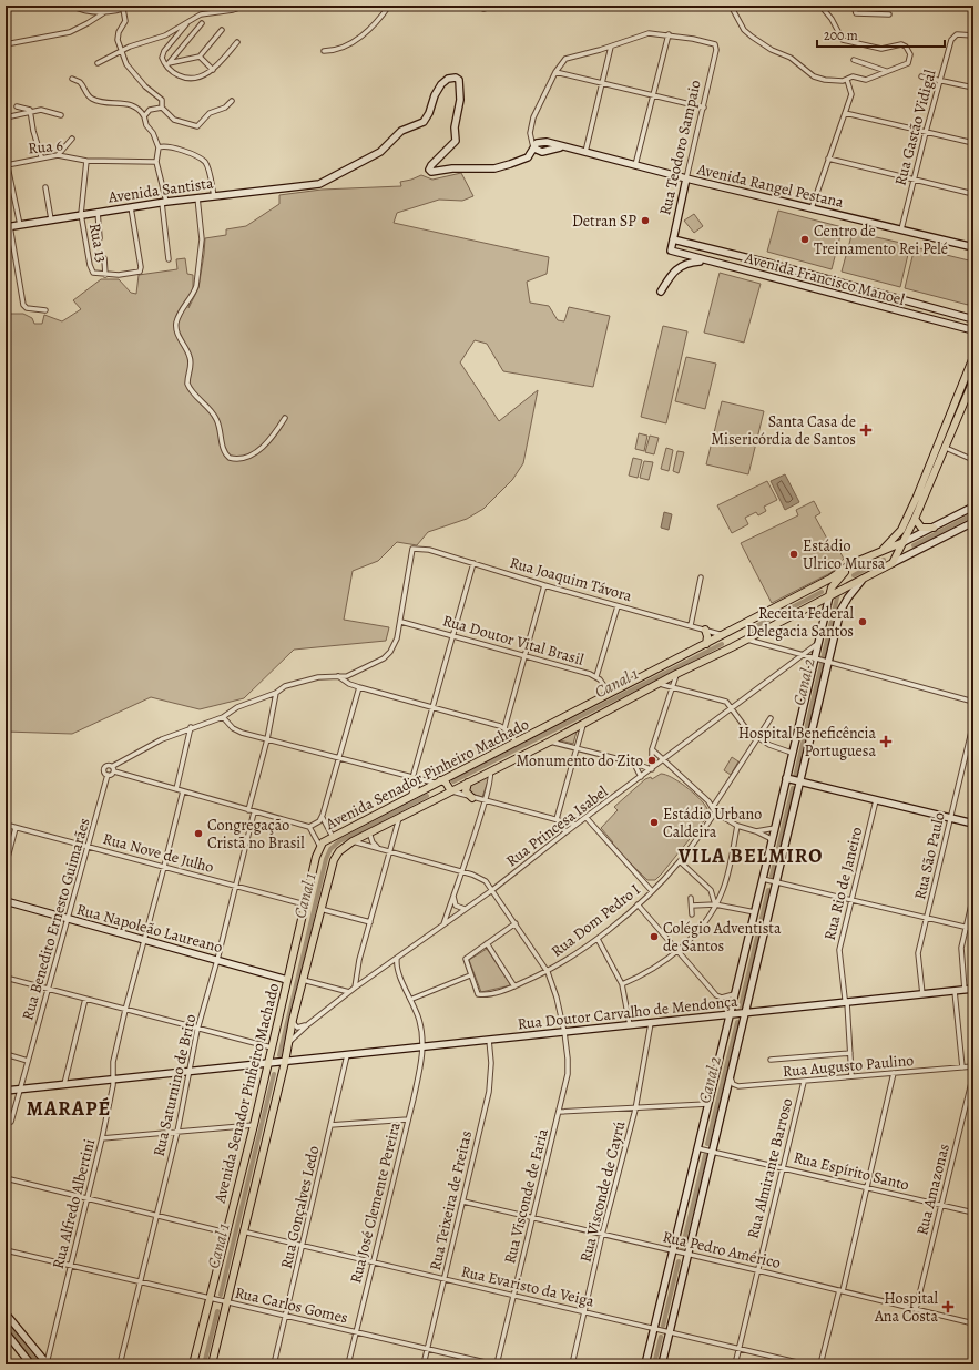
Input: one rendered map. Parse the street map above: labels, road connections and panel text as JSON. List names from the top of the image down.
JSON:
{
  "streets": {
    "main road": ["Avenida Senador Pinheiro Machado"],
    "street": [
      "Rua Gastão Vidigal",
      "Rua 6",
      "Rua Teodoro Sampaio",
      "Avenida Rangel Pestana",
      "Avenida Santista",
      "Rua 13",
      "Avenida Francisco Manoel",
      "Rua Joaquim Távora",
      "Rua Doutor Vital Brasil",
      "Rua Princesa Isabel",
      "Rua Nove de Julho",
      "Rua São Paulo",
      "Rua Rio de Janeiro",
      "Rua Benedito Ernesto Guimarães",
      "Rua Dom Pedro I",
      "Rua Napoleão Laureano",
      "Rua Doutor Carvalho de Mendonça",
      "Rua Augusto Paulino",
      "Rua Saturnino de Brito",
      "Rua Almirante Barroso",
      "Rua Espírito Santo",
      "Rua Amazonas",
      "Rua Visconde de Cayrú",
      "Rua Visconde de Faria",
      "Rua Teixeira de Freitas",
      "Rua José Clemente Pereira",
      "Rua Alfredo Albertini",
      "Rua Gonçalves Ledo",
      "Rua Pedro Américo",
      "Rua Evaristo da Veiga",
      "Rua Carlos Gomes"
    ]
  },
  "crossings": [
    ["Rua Gastão Vidigal", "Avenida Rangel Pestana"],
    ["Rua 6", "Rua 13"],
    ["Rua Teodoro Sampaio", "Avenida Rangel Pestana"],
    ["Rua Teodoro Sampaio", "Avenida Francisco Manoel"],
    ["Avenida Rangel Pestana", "Avenida Santista"],
    ["Avenida Santista", "Rua 13"],
    ["Rua Joaquim Távora", "Rua Doutor Vital Brasil"],
    ["Rua Joaquim Távora", "Avenida Senador Pinheiro Machado"],
    ["Rua Doutor Vital Brasil", "Avenida Senador Pinheiro Machado"],
    ["Avenida Senador Pinheiro Machado", "Rua Princesa Isabel"],
    ["Avenida Senador Pinheiro Machado", "Rua Nove de Julho"],
    ["Avenida Senador Pinheiro Machado", "Rua Napoleão Laureano"],
    ["Avenida Senador Pinheiro Machado", "Rua Doutor Carvalho de Mendonça"],
    ["Avenida Senador Pinheiro Machado", "Rua Visconde de Faria"],
    ["Avenida Senador Pinheiro Machado", "Rua Evaristo da Veiga"],
    ["Avenida Senador Pinheiro Machado", "Rua Carlos Gomes"],
    ["Rua Princesa Isabel", "Rua Visconde de Faria"],
    ["Rua Nove de Julho", "Rua Benedito Ernesto Guimarães"],
    ["Rua Nove de Julho", "Rua Saturnino de Brito"],
    ["Rua Nove de Julho", "Rua Alfredo Albertini"],
    ["Rua São Paulo", "Rua Doutor Carvalho de Mendonça"],
    ["Rua Rio de Janeiro", "Rua Doutor Carvalho de Mendonça"],
    ["Rua Rio de Janeiro", "Rua Augusto Paulino"],
    ["Rua Benedito Ernesto Guimarães", "Rua Napoleão Laureano"],
    ["Rua Dom Pedro I", "Rua Visconde de Faria"],
    ["Rua Napoleão Laureano", "Rua Saturnino de Brito"],
    ["Rua Napoleão Laureano", "Rua Alfredo Albertini"],
    ["Rua Doutor Carvalho de Mendonça", "Rua Visconde de Cayrú"],
    ["Rua Doutor Carvalho de Mendonça", "Rua Visconde de Faria"],
    ["Rua Doutor Carvalho de Mendonça", "Rua Teixeira de Freitas"],
    ["Rua Doutor Carvalho de Mendonça", "Rua José Clemente Pereira"],
    ["Rua Doutor Carvalho de Mendonça", "Rua Gonçalves Ledo"],
    ["Rua Augusto Paulino", "Rua Almirante Barroso"],
    ["Rua Saturnino de Brito", "Rua Carlos Gomes"],
    ["Rua Almirante Barroso", "Rua Espírito Santo"],
    ["Rua Almirante Barroso", "Rua Pedro Américo"],
    ["Rua Almirante Barroso", "Rua Evaristo da Veiga"],
    ["Rua Espírito Santo", "Rua Amazonas"],
    ["Rua Amazonas", "Rua Pedro Américo"],
    ["Rua Visconde de Cayrú", "Rua Pedro Américo"],
    ["Rua Visconde de Cayrú", "Rua Evaristo da Veiga"],
    ["Rua Visconde de Faria", "Rua Pedro Américo"],
    ["Rua Visconde de Faria", "Rua Evaristo da Veiga"],
    ["Rua Visconde de Faria", "Rua Carlos Gomes"],
    ["Rua Teixeira de Freitas", "Rua Pedro Américo"],
    ["Rua Teixeira de Freitas", "Rua Evaristo da Veiga"],
    ["Rua Teixeira de Freitas", "Rua Carlos Gomes"],
    ["Rua José Clemente Pereira", "Rua Evaristo da Veiga"],
    ["Rua José Clemente Pereira", "Rua Carlos Gomes"],
    ["Rua Alfredo Albertini", "Rua Carlos Gomes"],
    ["Rua Gonçalves Ledo", "Rua Evaristo da Veiga"],
    ["Rua Gonçalves Ledo", "Rua Carlos Gomes"]
  ],
  "districts": ["VILA BELMIRO", "MARAPÉ"],
  "water": ["Canal 2", "Canal 1"],
  "places": {
    "other": [
      "Detran SP",
      "Centro de Treinamento Rei Pelé",
      "Estádio Ulrico Mursa",
      "Receita Federal Delegacia Santos",
      "Monumento do Zito",
      "Estádio Urbano Caldeira",
      "Congregação Cristã no Brasil",
      "Colégio Adventista de Santos"
    ],
    "health": ["Santa Casa de Misericórdia de Santos", "Hospital Beneficência Portuguesa", "Hospital Ana Costa"]
  },
  "scale_bar": "200 m"
}
